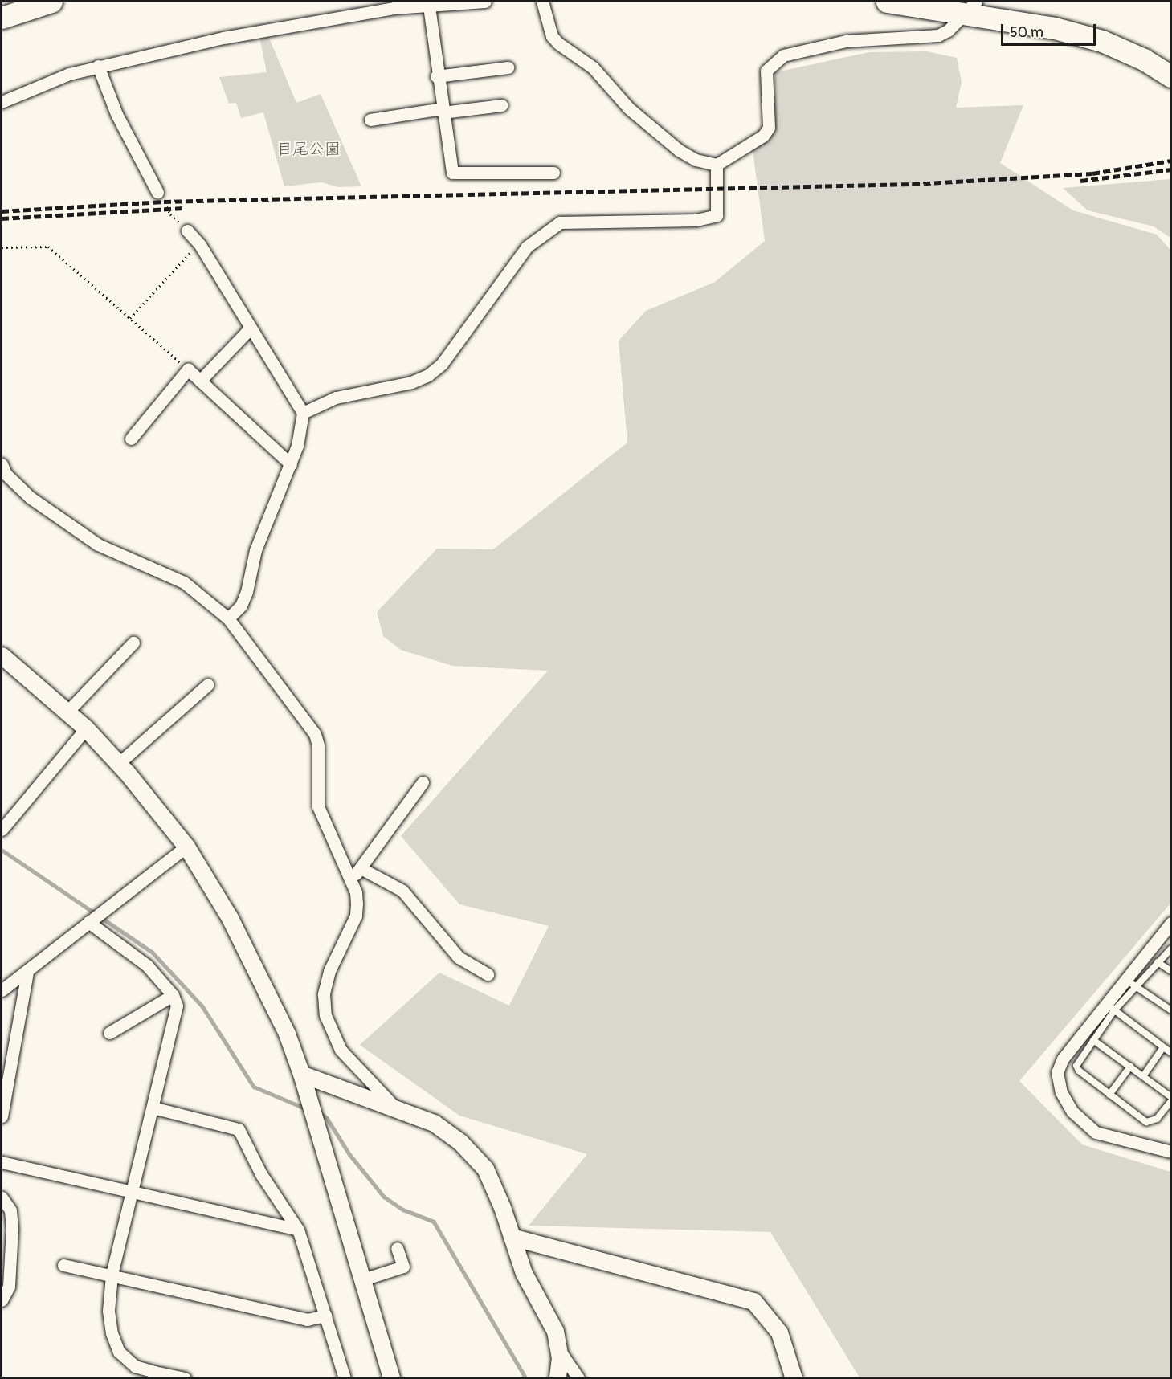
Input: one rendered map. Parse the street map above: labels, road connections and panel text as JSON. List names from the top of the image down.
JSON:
{
  "parks": ["目尾公園"],
  "scale_bar": "50 m"
}
